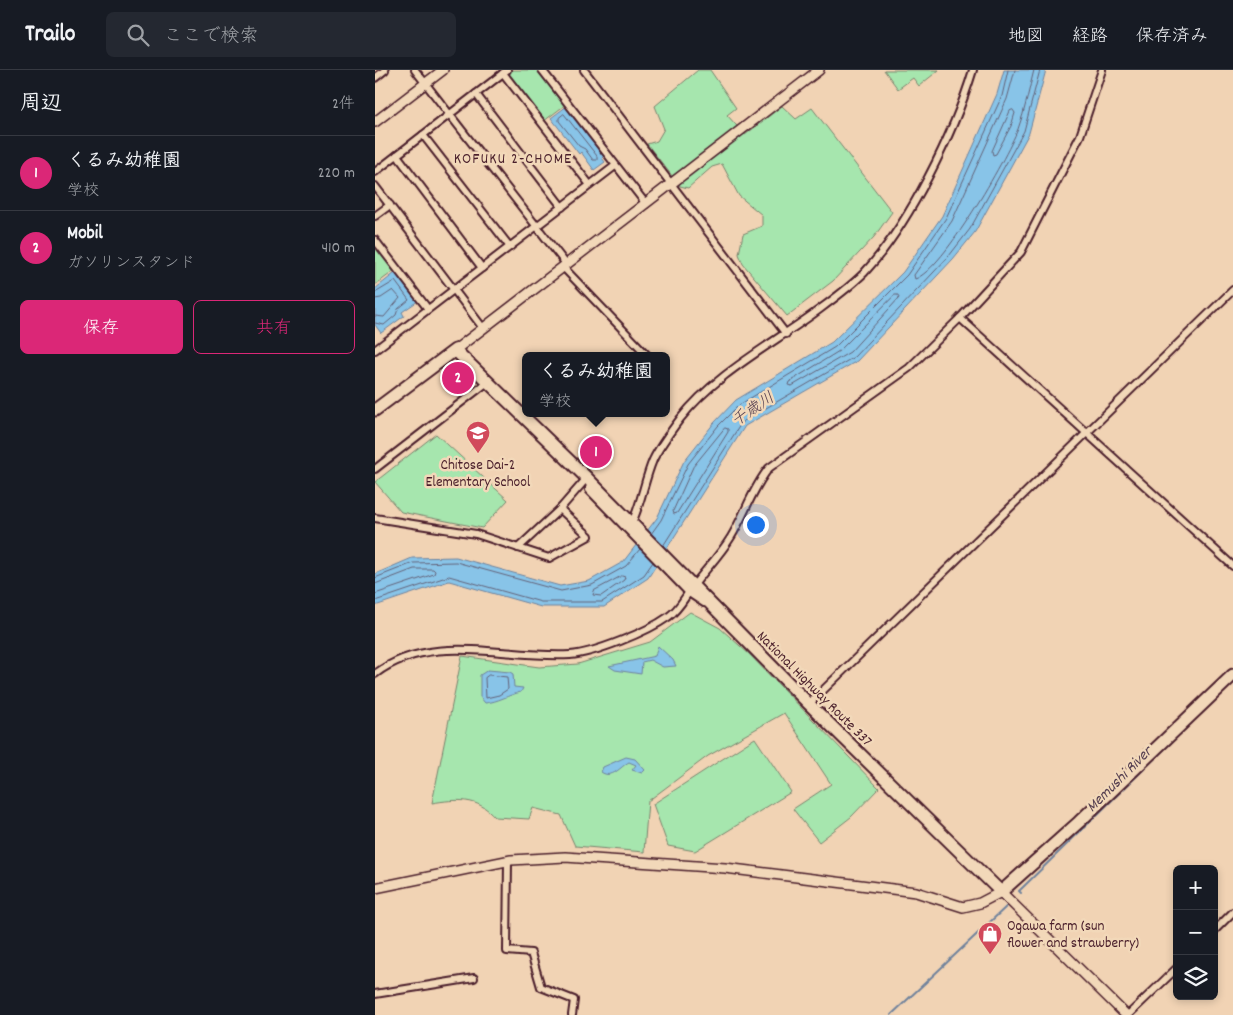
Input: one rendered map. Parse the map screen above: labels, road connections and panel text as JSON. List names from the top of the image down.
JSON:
{
  "streets": {
    "highway": ["National Highway Route 337"]
  },
  "districts": ["KOFUKU 2-CHOME"],
  "water": ["千歳川", "Memushi River"],
  "places": {
    "school or university": ["Chitose Dai-2 Elementary School"],
    "shop": ["Ogawa farm (sun flower and strawberry)"]
  },
  "page": {
    "header": "Trailo",
    "search": "ここで検索",
    "nav": ["地図", "経路", "保存済み"],
    "heading": ["周辺", "2件"],
    "list": [
      {
        "mark": "1",
        "name": "くるみ幼稚園",
        "note": "学校",
        "value": "220 m"
      },
      {
        "mark": "2",
        "name": "Mobil",
        "note": "ガソリンスタンド",
        "value": "410 m"
      }
    ],
    "buttons": ["保存", "共有"],
    "popup": ["くるみ幼稚園", "学校"],
    "pins": ["2", "1"],
    "map_buttons": ["+", "−"]
  }
}
